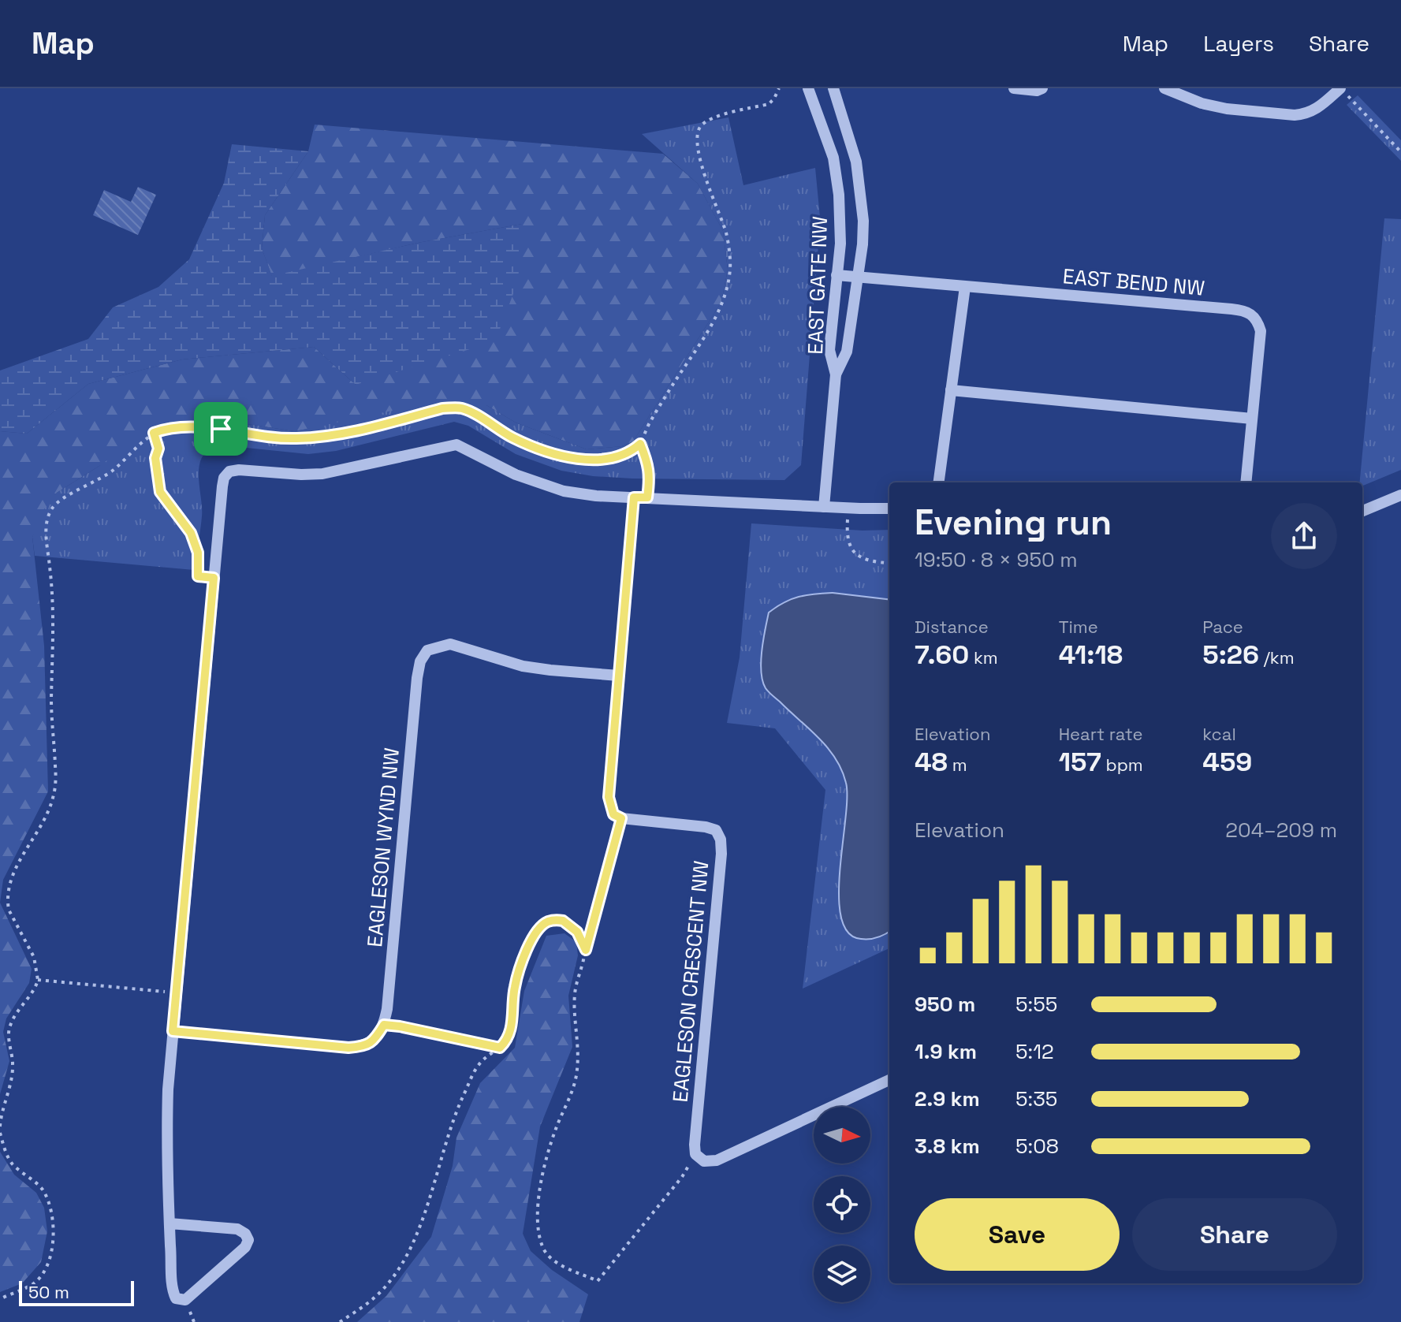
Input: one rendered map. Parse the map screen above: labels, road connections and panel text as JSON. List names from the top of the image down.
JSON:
{
  "streets": {
    "street": [
      "EAST BEND NW",
      "EAST GATE NW",
      "EAGLESON WYND NW",
      "EAGLESON CRESCENT NW"
    ]
  },
  "crossings": [
    ["EAST BEND NW", "EAST GATE NW"]
  ],
  "scale_bar": "50 m",
  "north": "right",
  "page": {
    "header": "Map",
    "nav": ["Map", "Layers", "Share"],
    "heading": ["Evening run", "19:50 · 8 × 950 m"],
    "stats": [
      ["Distance", "7.60 km"],
      ["Time", "41:18"],
      ["Pace", "5:26 /km"],
      ["Elevation", "48 m"],
      ["Heart rate", "157 bpm"],
      ["kcal", "459"]
    ],
    "chart": ["Elevation", "204–209 m"],
    "list": [
      {
        "name": "950 m",
        "note": "5:55"
      },
      {
        "name": "1.9 km",
        "note": "5:12"
      },
      {
        "name": "2.9 km",
        "note": "5:35"
      },
      {
        "name": "3.8 km",
        "note": "5:08"
      }
    ],
    "buttons": ["Save", "Share"],
    "scale": "50 m"
  }
}
